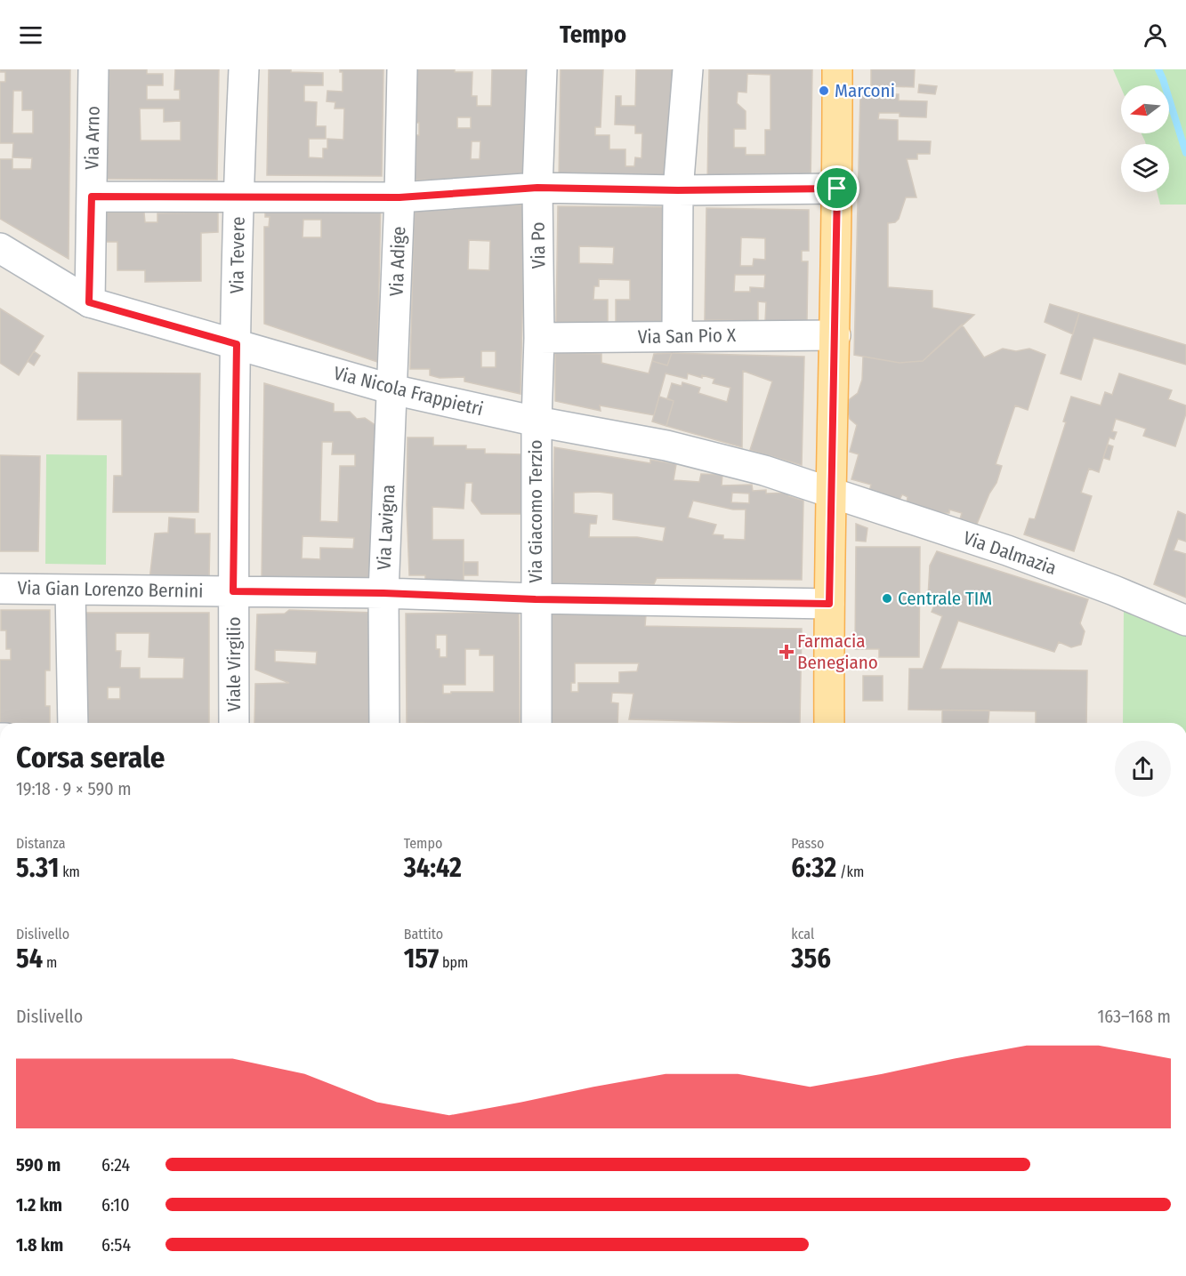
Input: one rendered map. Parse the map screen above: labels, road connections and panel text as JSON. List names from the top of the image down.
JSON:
{
  "streets": {
    "street": [
      "Via Arno",
      "Via Po",
      "Via Tevere",
      "Via Adige",
      "Via San Pio X",
      "Via Nicola Frappietri",
      "Via Giacomo Terzio",
      "Via Lavigna",
      "Via Dalmazia",
      "Via Gian Lorenzo Bernini",
      "Viale Virgilio"
    ]
  },
  "crossings": [
    ["Via Arno", "Via Nicola Frappietri"],
    ["Via Po", "Via San Pio X"],
    ["Via Po", "Via Nicola Frappietri"],
    ["Via Po", "Via Giacomo Terzio"],
    ["Via Tevere", "Via Nicola Frappietri"],
    ["Via Tevere", "Viale Virgilio"],
    ["Via Adige", "Via Nicola Frappietri"],
    ["Via Adige", "Via Lavigna"],
    ["Via Nicola Frappietri", "Via Giacomo Terzio"],
    ["Via Nicola Frappietri", "Via Lavigna"],
    ["Via Nicola Frappietri", "Via Dalmazia"],
    ["Via Nicola Frappietri", "Viale Virgilio"],
    ["Via Giacomo Terzio", "Via Gian Lorenzo Bernini"],
    ["Via Lavigna", "Via Gian Lorenzo Bernini"],
    ["Via Gian Lorenzo Bernini", "Viale Virgilio"]
  ],
  "places": {
    "other": ["Marconi", "Centrale TIM"],
    "health": ["Farmacia Benegiano"]
  },
  "north": "left",
  "page": {
    "header": "Tempo",
    "heading": ["Corsa serale", "19:18 · 9 × 590 m"],
    "stats": [
      ["Distanza", "5.31 km"],
      ["Tempo", "34:42"],
      ["Passo", "6:32 /km"],
      ["Dislivello", "54 m"],
      ["Battito", "157 bpm"],
      ["kcal", "356"]
    ],
    "chart": ["Dislivello", "163–168 m"],
    "list": [
      {
        "name": "590 m",
        "note": "6:24"
      },
      {
        "name": "1.2 km",
        "note": "6:10"
      },
      {
        "name": "1.8 km",
        "note": "6:54"
      }
    ]
  }
}
